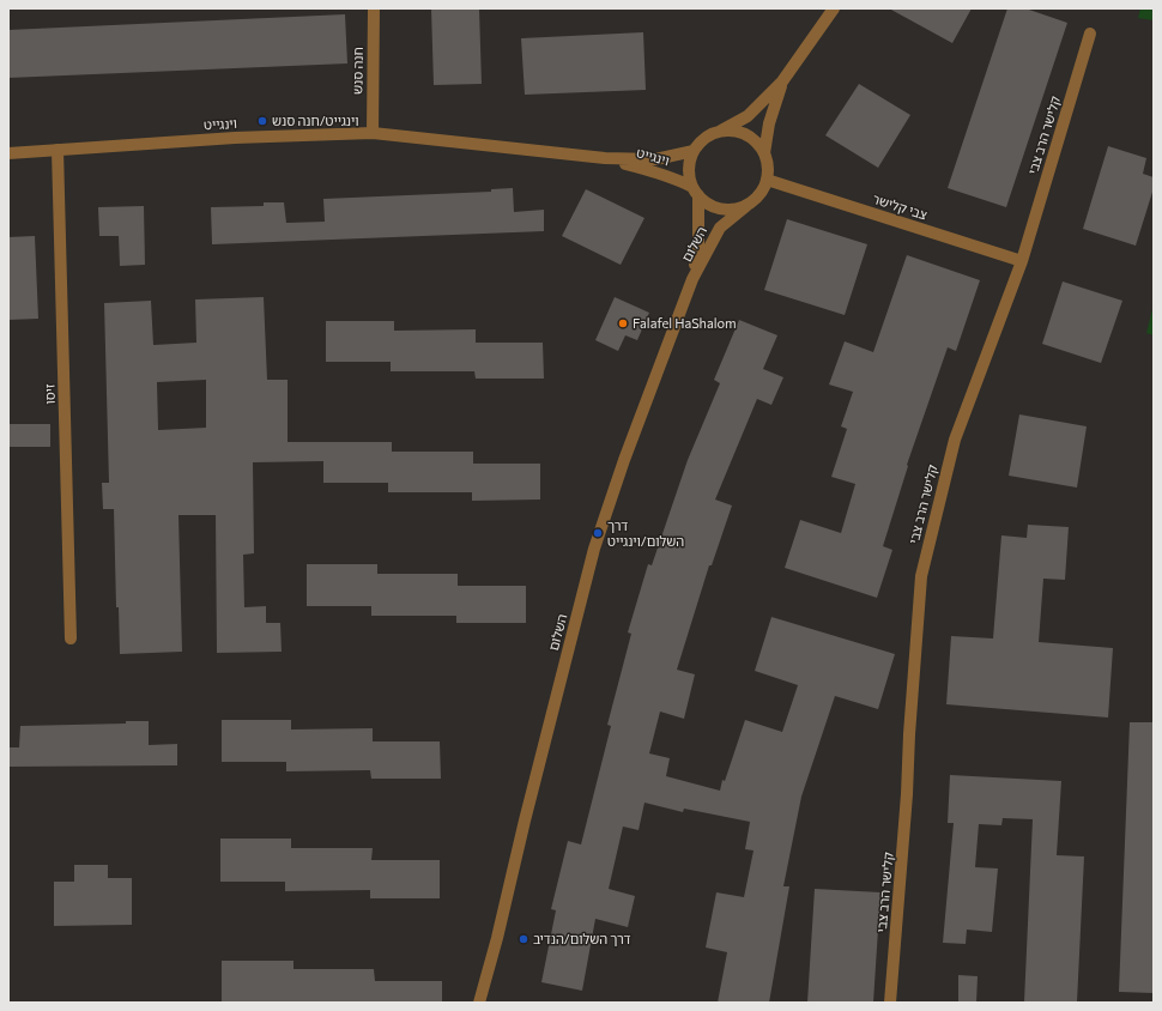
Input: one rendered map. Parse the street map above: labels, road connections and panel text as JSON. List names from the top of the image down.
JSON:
{
  "streets": {
    "street": [
      "חנה סנש",
      "וינגייט",
      "קלישר הרב צבי",
      "צבי קלישר",
      "השלום",
      "זיסו"
    ]
  },
  "crossings": [
    ["חנה סנש", "וינגייט"],
    ["וינגייט", "צבי קלישר"],
    ["וינגייט", "השלום"],
    ["וינגייט", "זיסו"],
    ["קלישר הרב צבי", "צבי קלישר"],
    ["צבי קלישר", "השלום"]
  ],
  "places": [
    "וינגייט/חנה סנש",
    "Falafel HaShalom",
    "דרך השלום/וינגייט",
    "דרך השלום/הנדיב"
  ]
}
